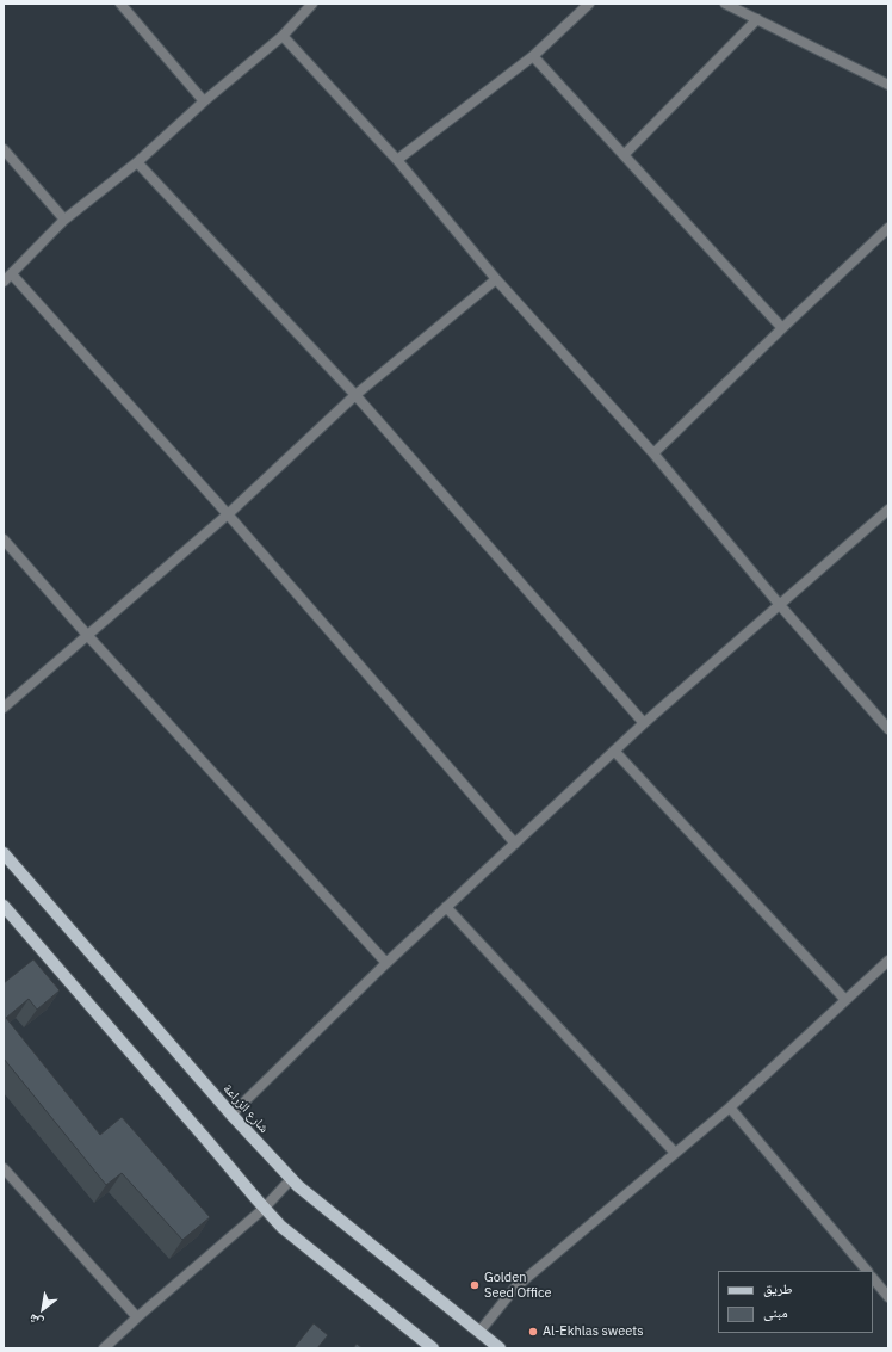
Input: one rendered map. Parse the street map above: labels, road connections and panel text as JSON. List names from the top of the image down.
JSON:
{
  "streets": {
    "main road": ["شارع الزراعة"]
  },
  "places": ["Golden Seed Office", "Al-Ekhlas sweets"],
  "legend": ["طريق", "مبنى"],
  "north": "bottom left"
}
